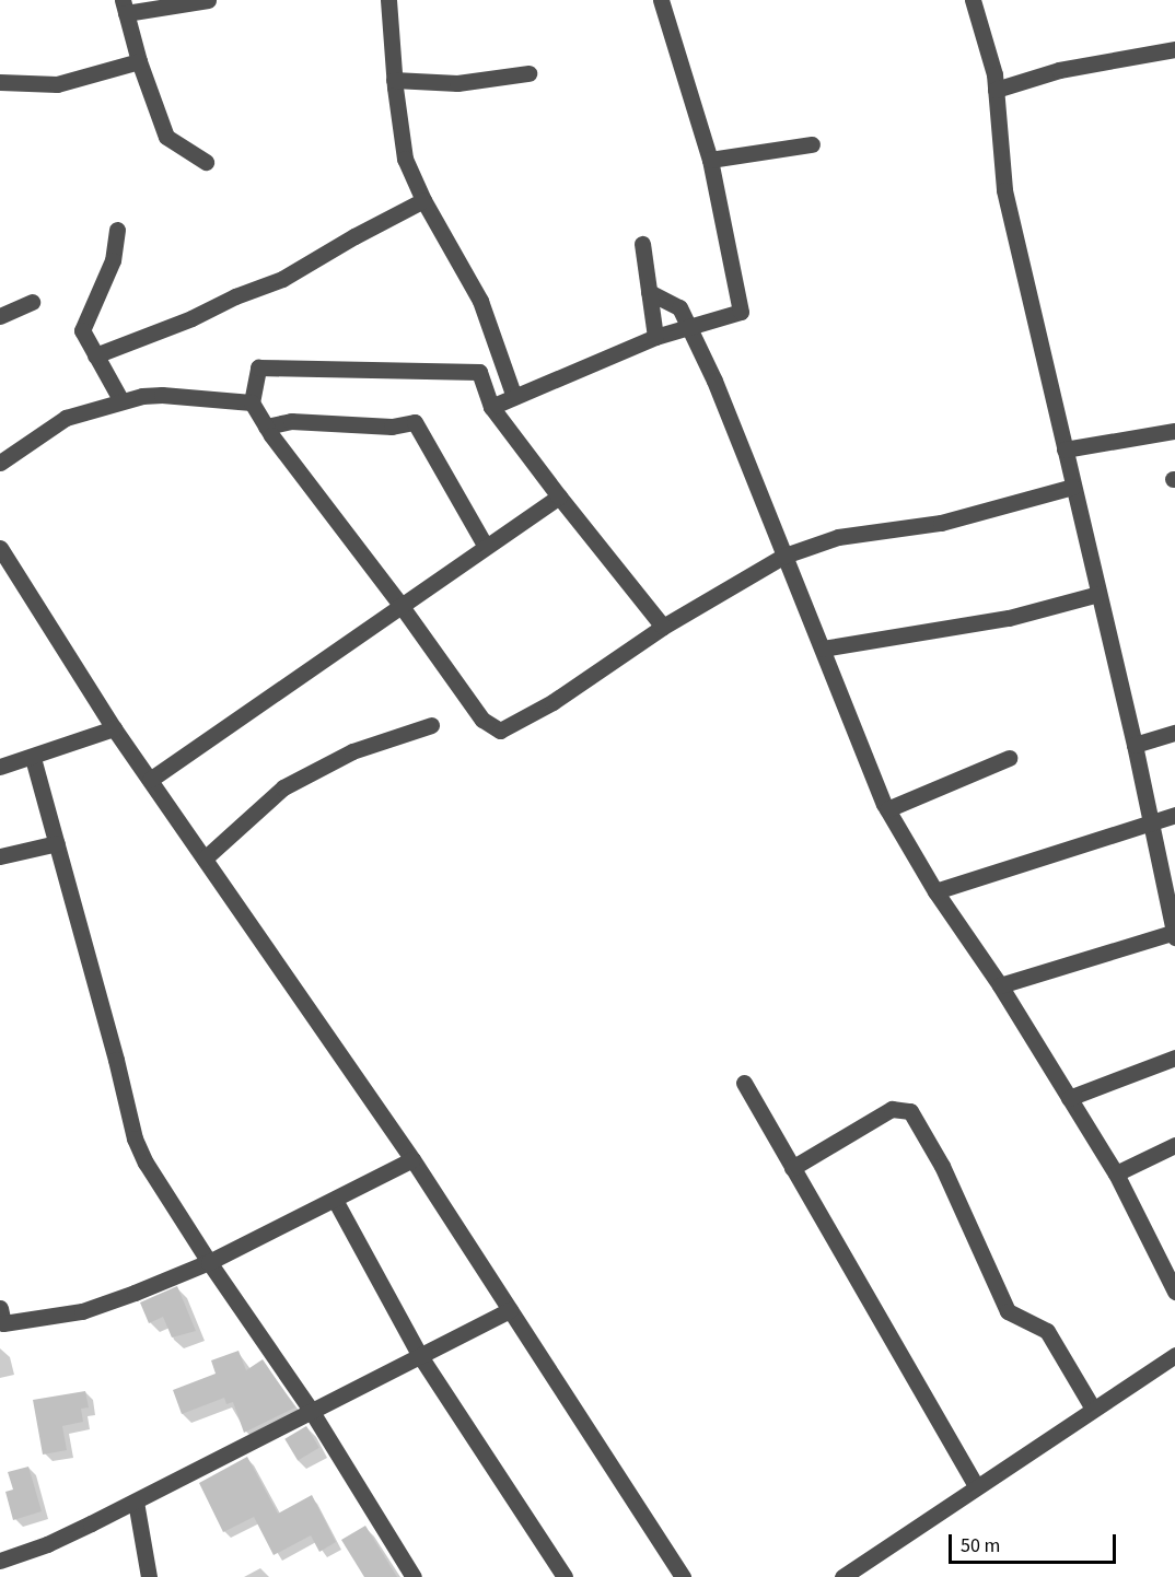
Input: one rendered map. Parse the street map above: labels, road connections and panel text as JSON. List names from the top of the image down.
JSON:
{
  "scale_bar": "50 m"
}
